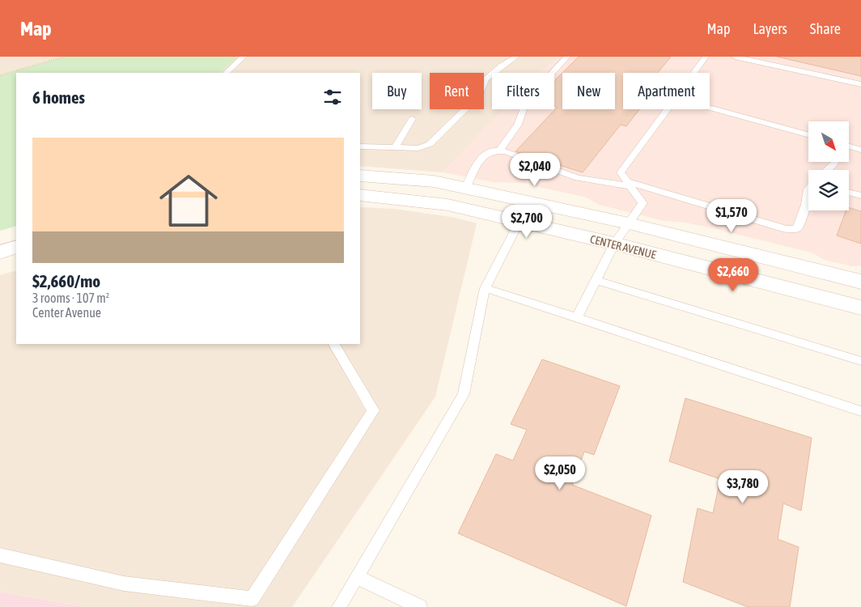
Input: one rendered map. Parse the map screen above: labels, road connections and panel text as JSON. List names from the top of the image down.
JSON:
{
  "streets": {
    "street": ["CENTER AVENUE"]
  },
  "north": "bottom right",
  "page": {
    "header": "Map",
    "nav": ["Map", "Layers", "Share"],
    "chip": [
      "Buy",
      "Rent",
      "Filters",
      "New",
      "Apartment"
    ],
    "heading": "6 homes",
    "list": [
      {
        "name": "$2,660/mo",
        "note": "3 rooms · 107 m² · Center Avenue"
      }
    ],
    "price": [
      "$2,040",
      "$1,570",
      "$2,700",
      "$2,660",
      "$2,050",
      "$3,780"
    ]
  }
}
